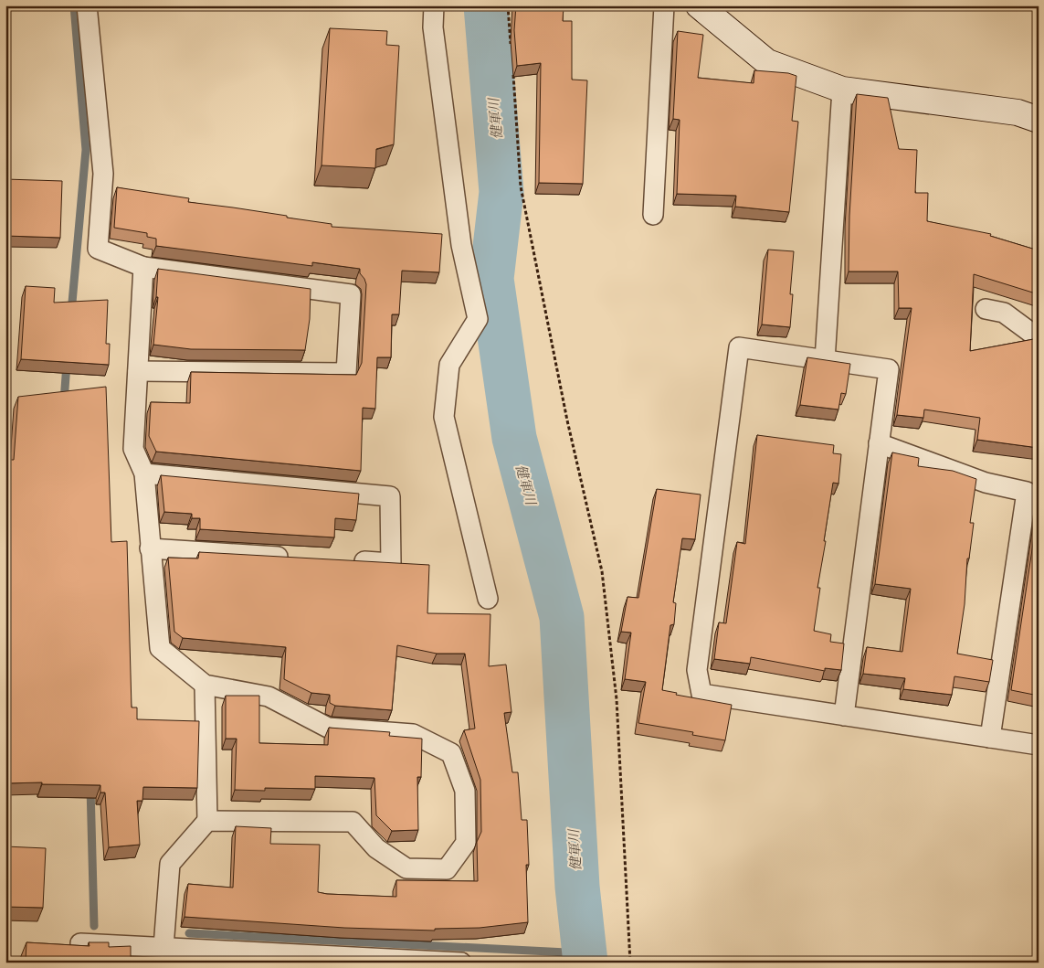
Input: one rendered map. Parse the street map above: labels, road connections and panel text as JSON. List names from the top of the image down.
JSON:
{
  "water": ["健軍川"]
}
